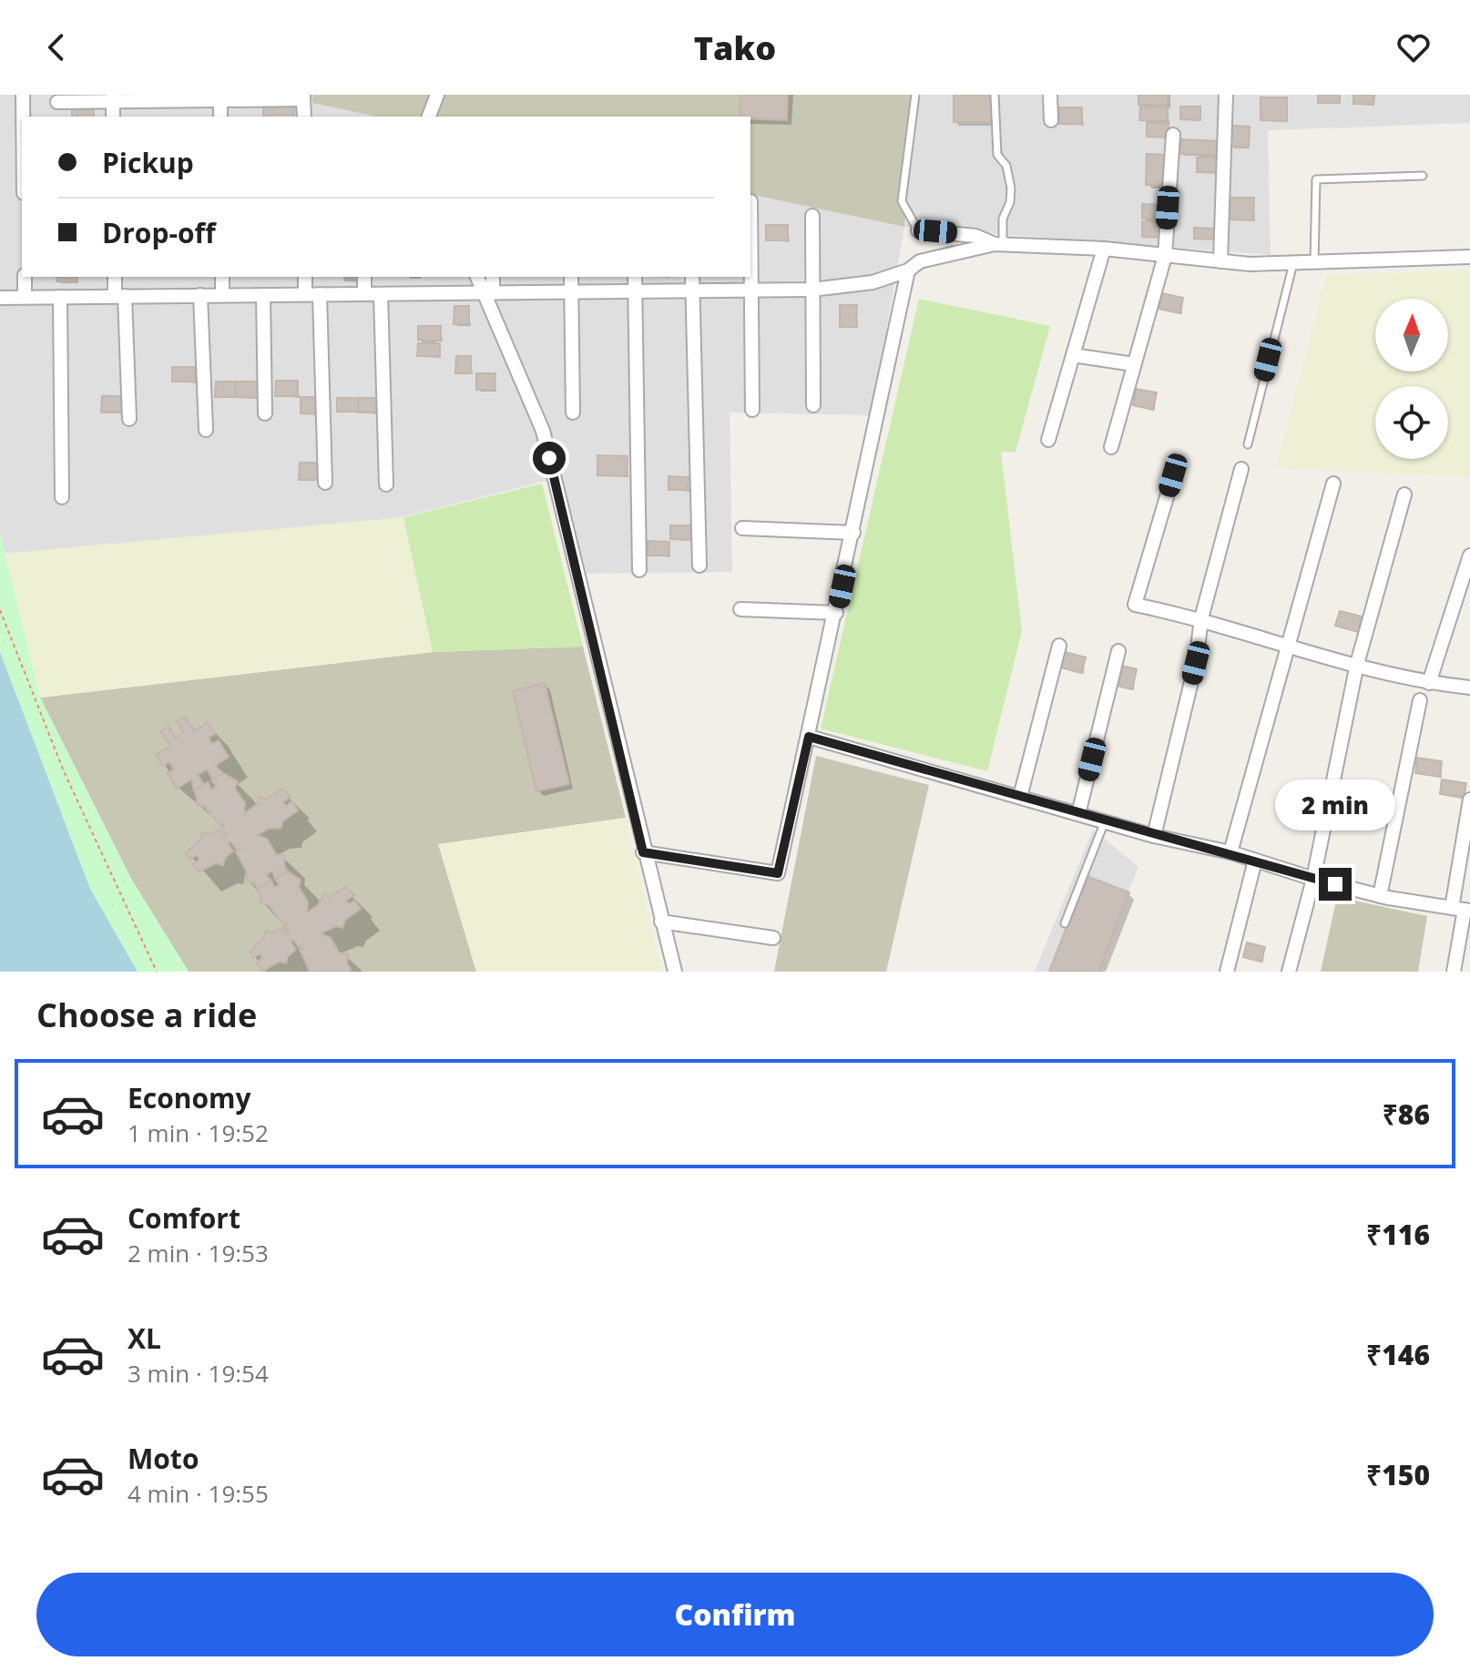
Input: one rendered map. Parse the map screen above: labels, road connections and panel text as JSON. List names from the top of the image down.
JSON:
{
  "north": "top",
  "page": {
    "header": "Tako",
    "banner": ["Pickup", "Drop-off"],
    "bubble": "2 min",
    "heading": "Choose a ride",
    "list": [
      {
        "name": "Economy",
        "note": "1 min · 19:52",
        "value": "₹86"
      },
      {
        "name": "Comfort",
        "note": "2 min · 19:53",
        "value": "₹116"
      },
      {
        "name": "XL",
        "note": "3 min · 19:54",
        "value": "₹146"
      },
      {
        "name": "Moto",
        "note": "4 min · 19:55",
        "value": "₹150"
      }
    ],
    "buttons": "Confirm"
  }
}
